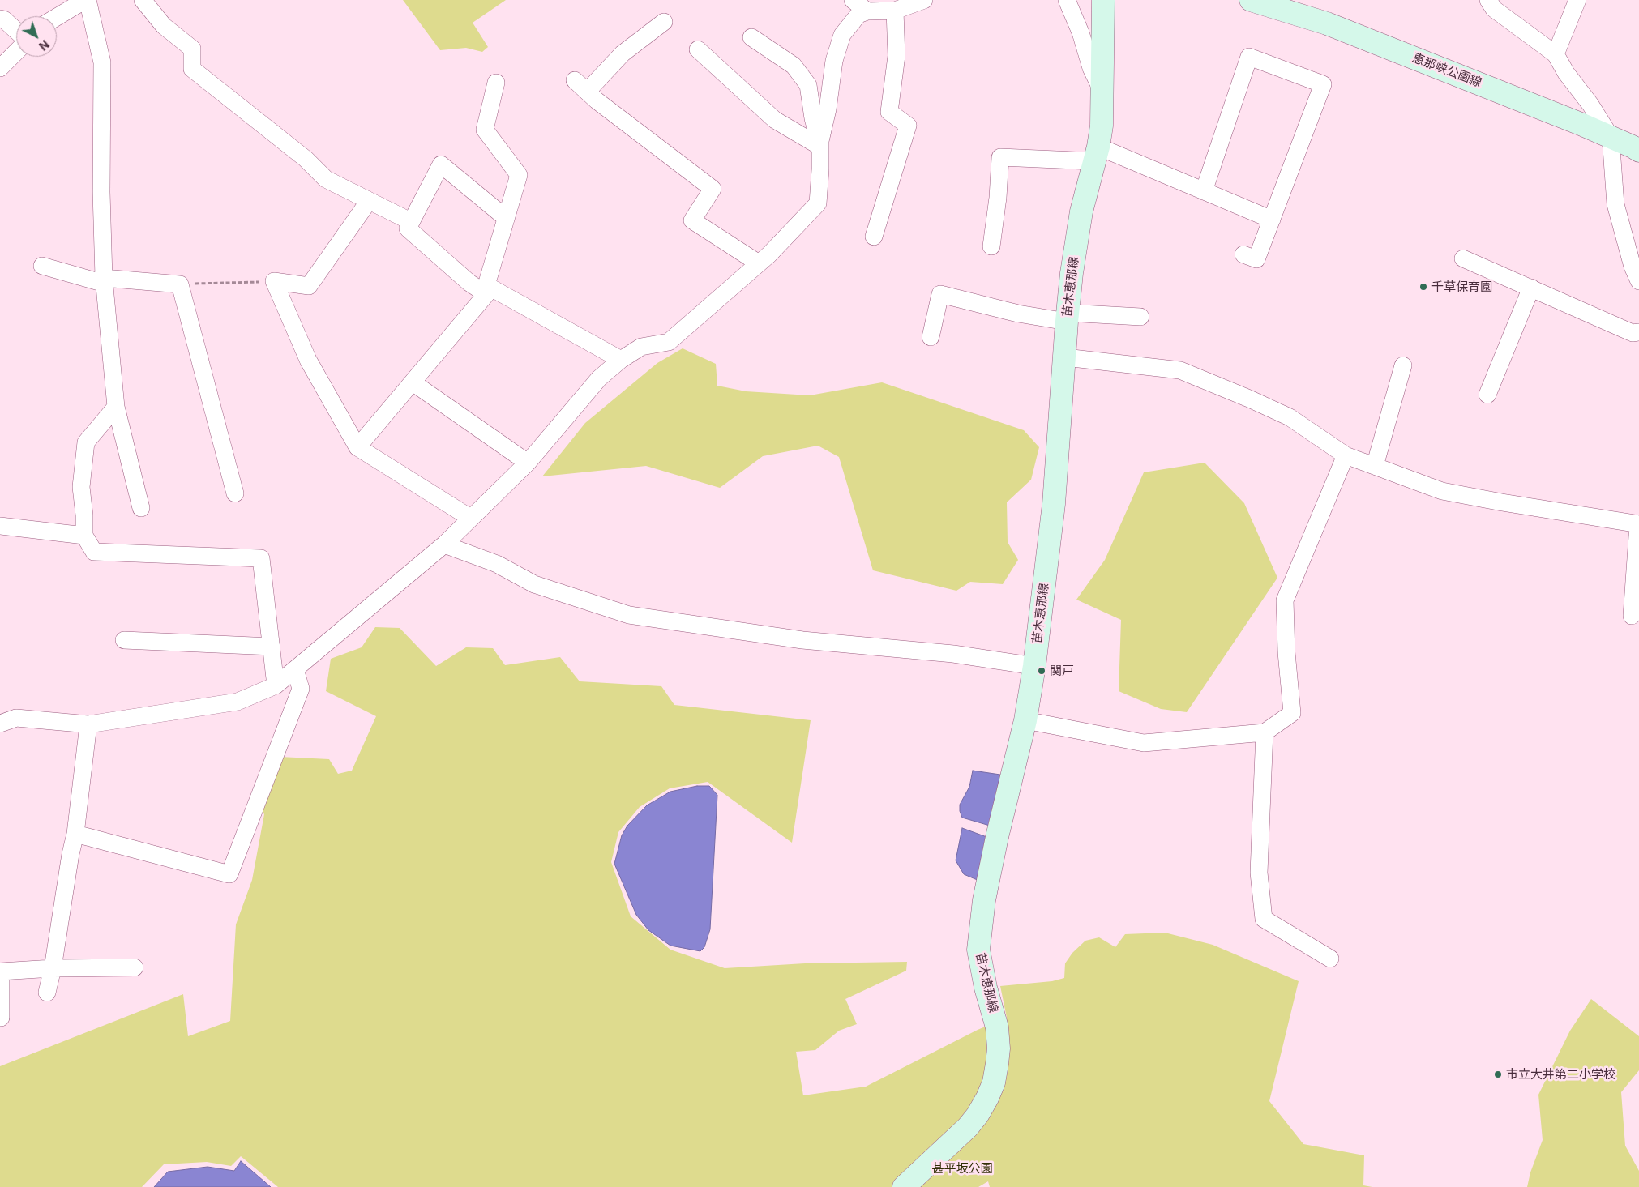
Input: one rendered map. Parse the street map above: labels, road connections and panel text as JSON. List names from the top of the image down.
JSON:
{
  "streets": {
    "main road": ["恵那峡公園線", "苗木恵那線"]
  },
  "parks": ["甚平坂公園"],
  "places": ["千草保育園", "関戸", "市立大井第二小学校"],
  "north": "bottom right"
}
